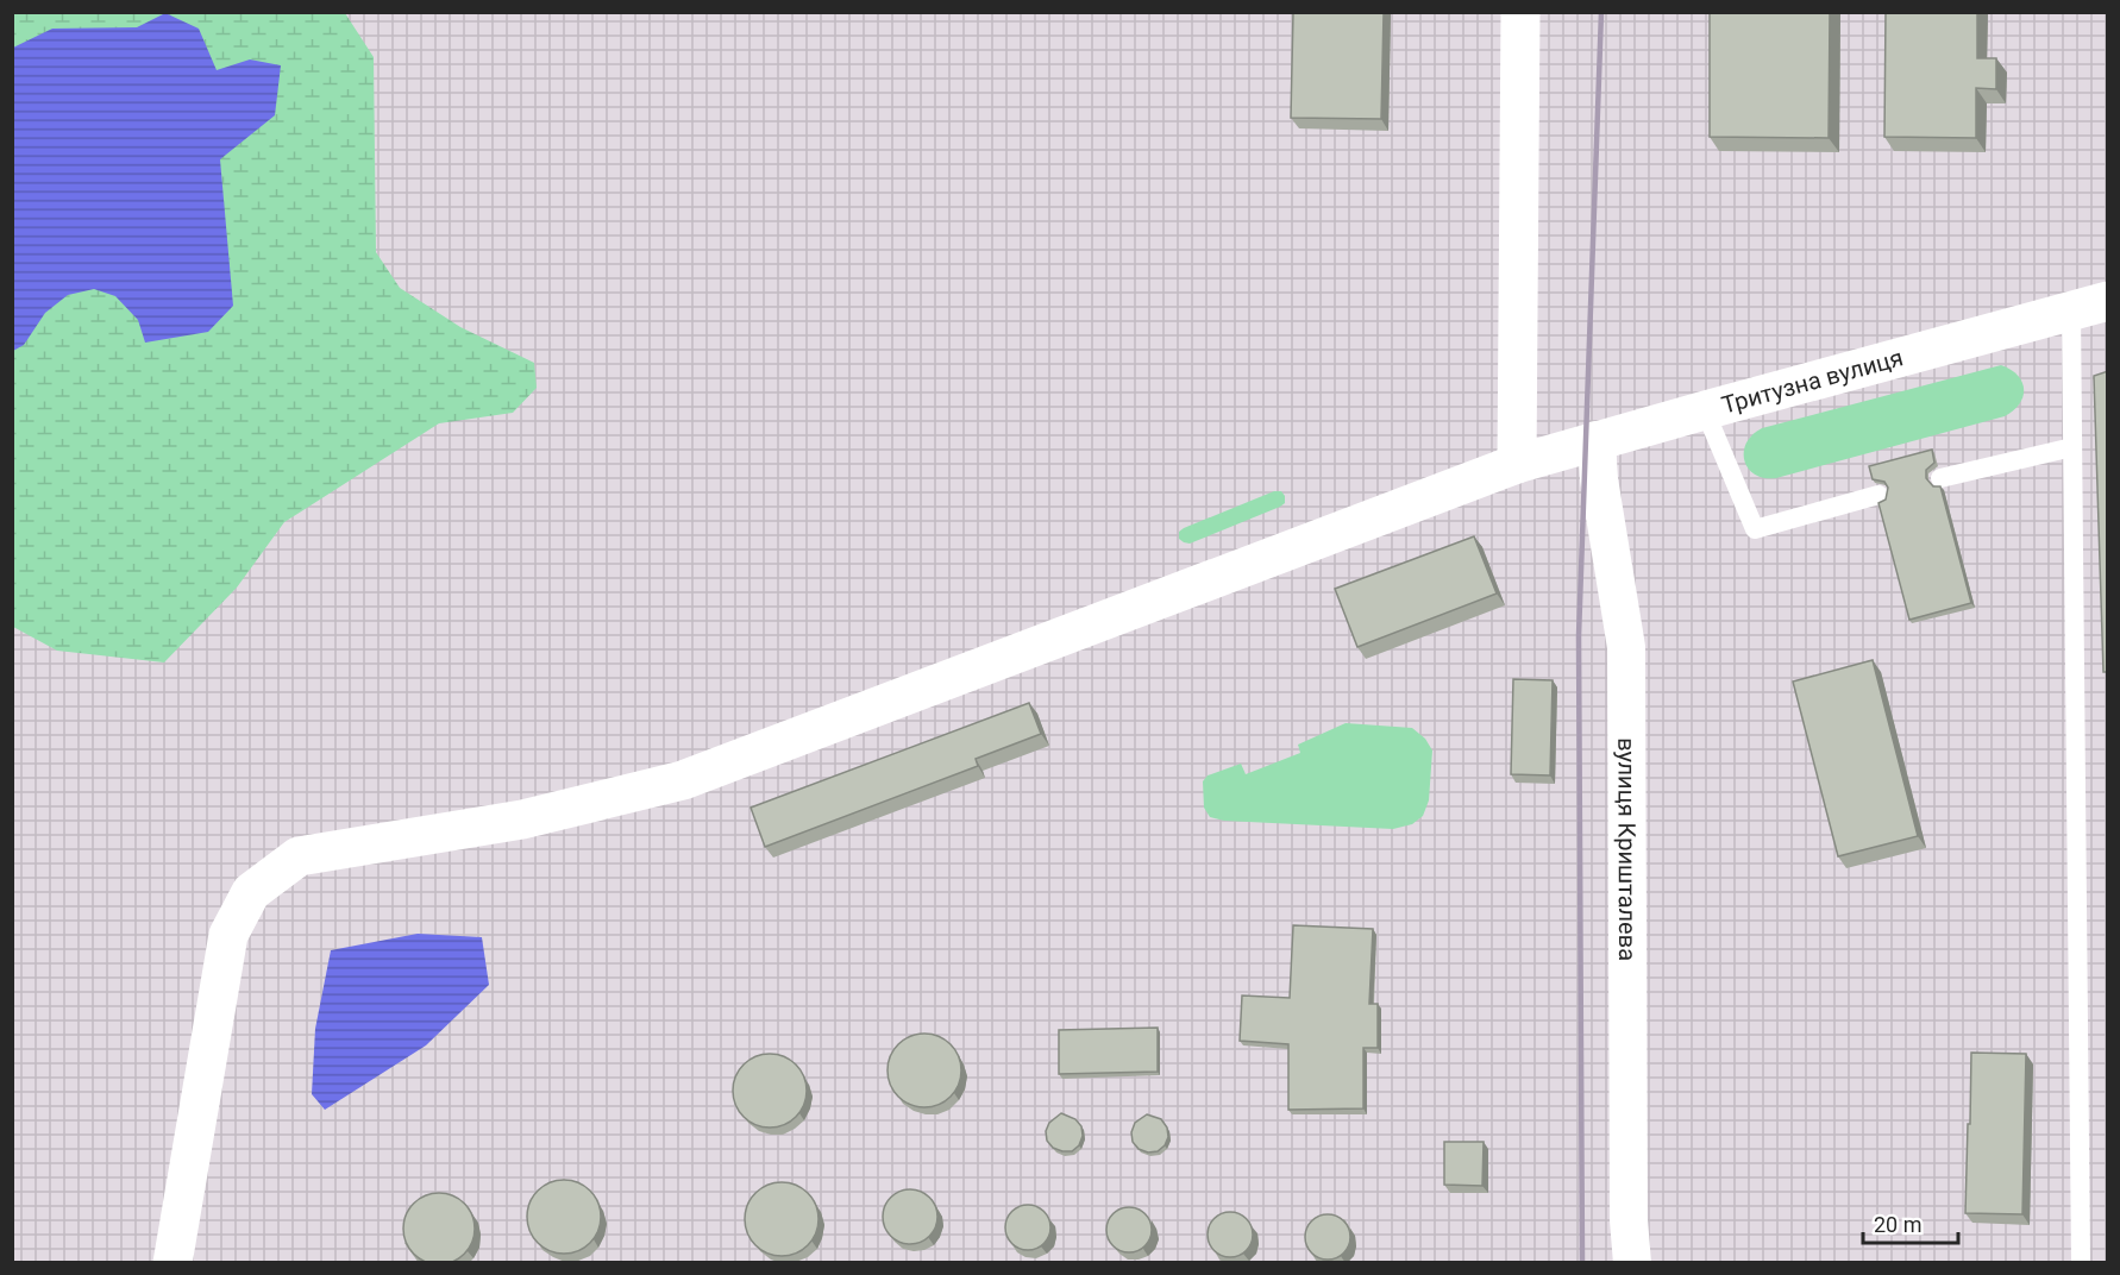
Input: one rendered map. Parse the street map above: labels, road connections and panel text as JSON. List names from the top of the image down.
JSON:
{
  "streets": {
    "street": ["Тритузна вулиця", "вулиця Кришталева"]
  },
  "crossings": [
    ["Тритузна вулиця", "вулиця Кришталева"]
  ],
  "scale_bar": "20 m"
}
